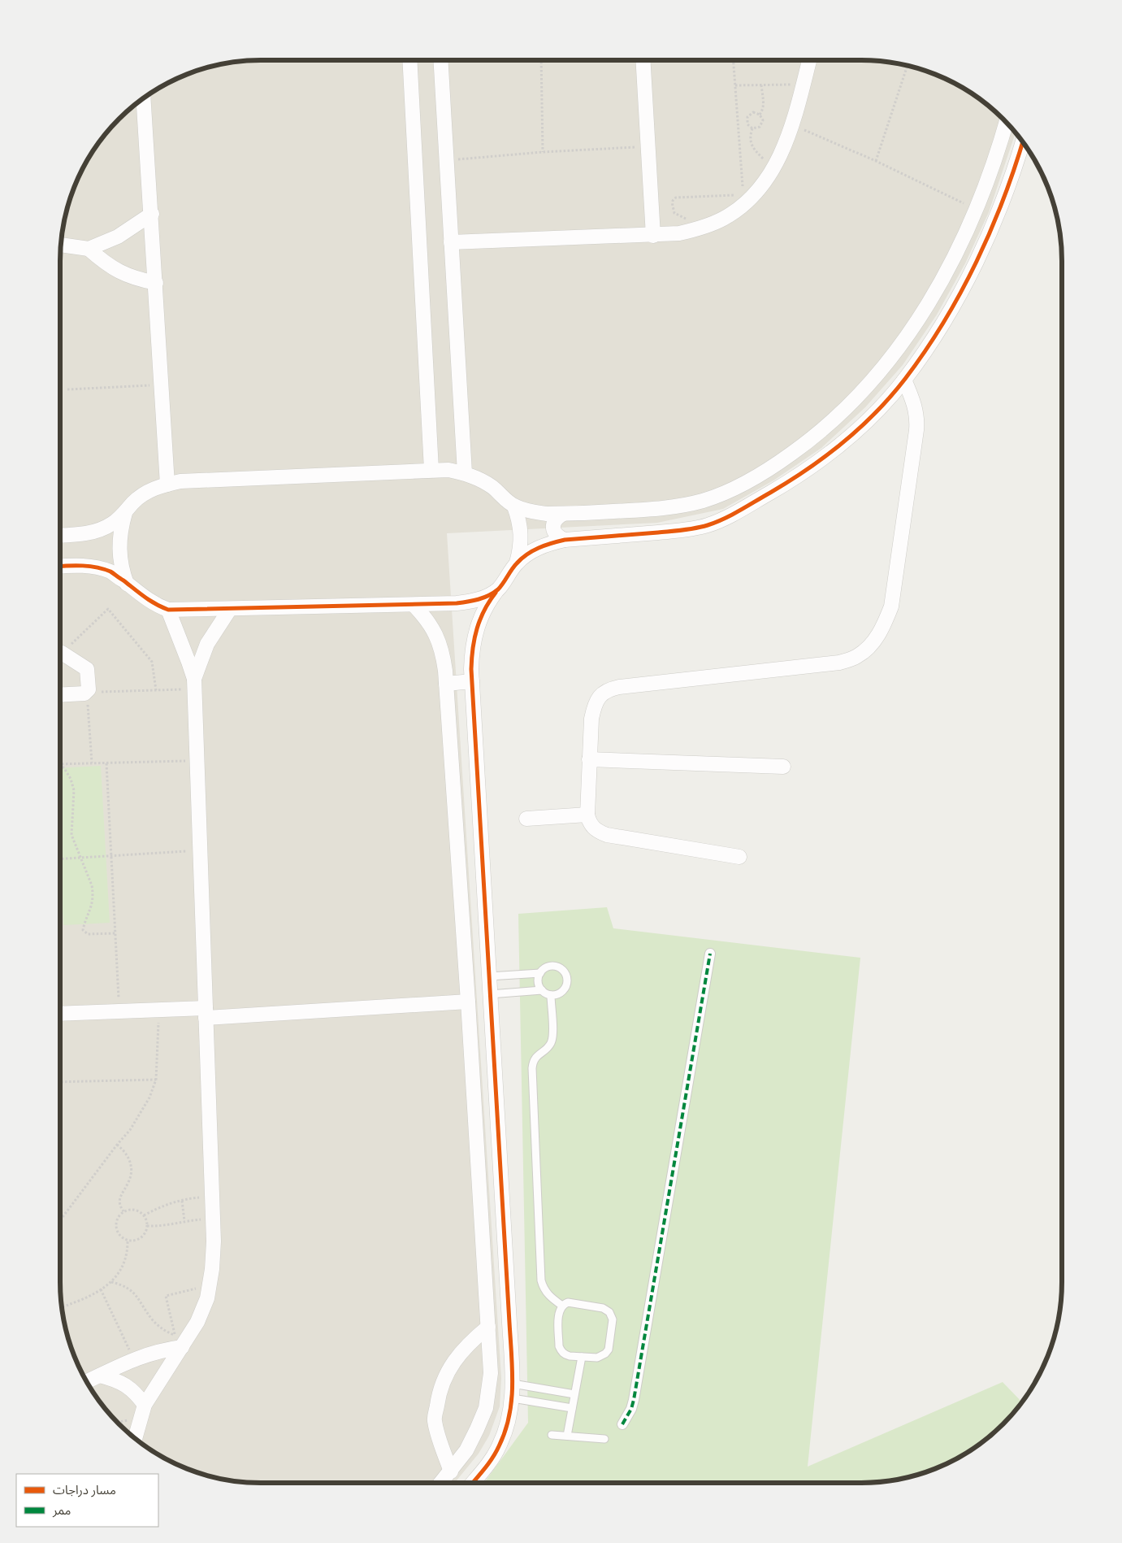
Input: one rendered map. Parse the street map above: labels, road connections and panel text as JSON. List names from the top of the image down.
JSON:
{
  "legend": ["مسار دراجات", "ممر"]
}
